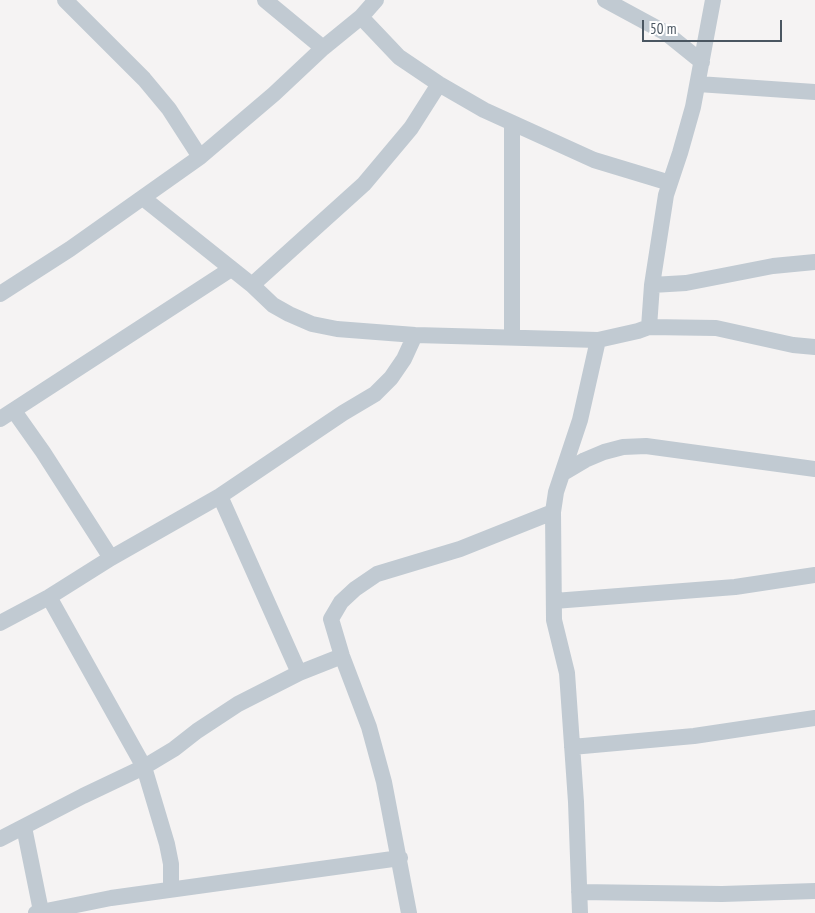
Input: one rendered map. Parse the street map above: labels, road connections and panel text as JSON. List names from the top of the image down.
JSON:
{
  "scale_bar": "50 m"
}
